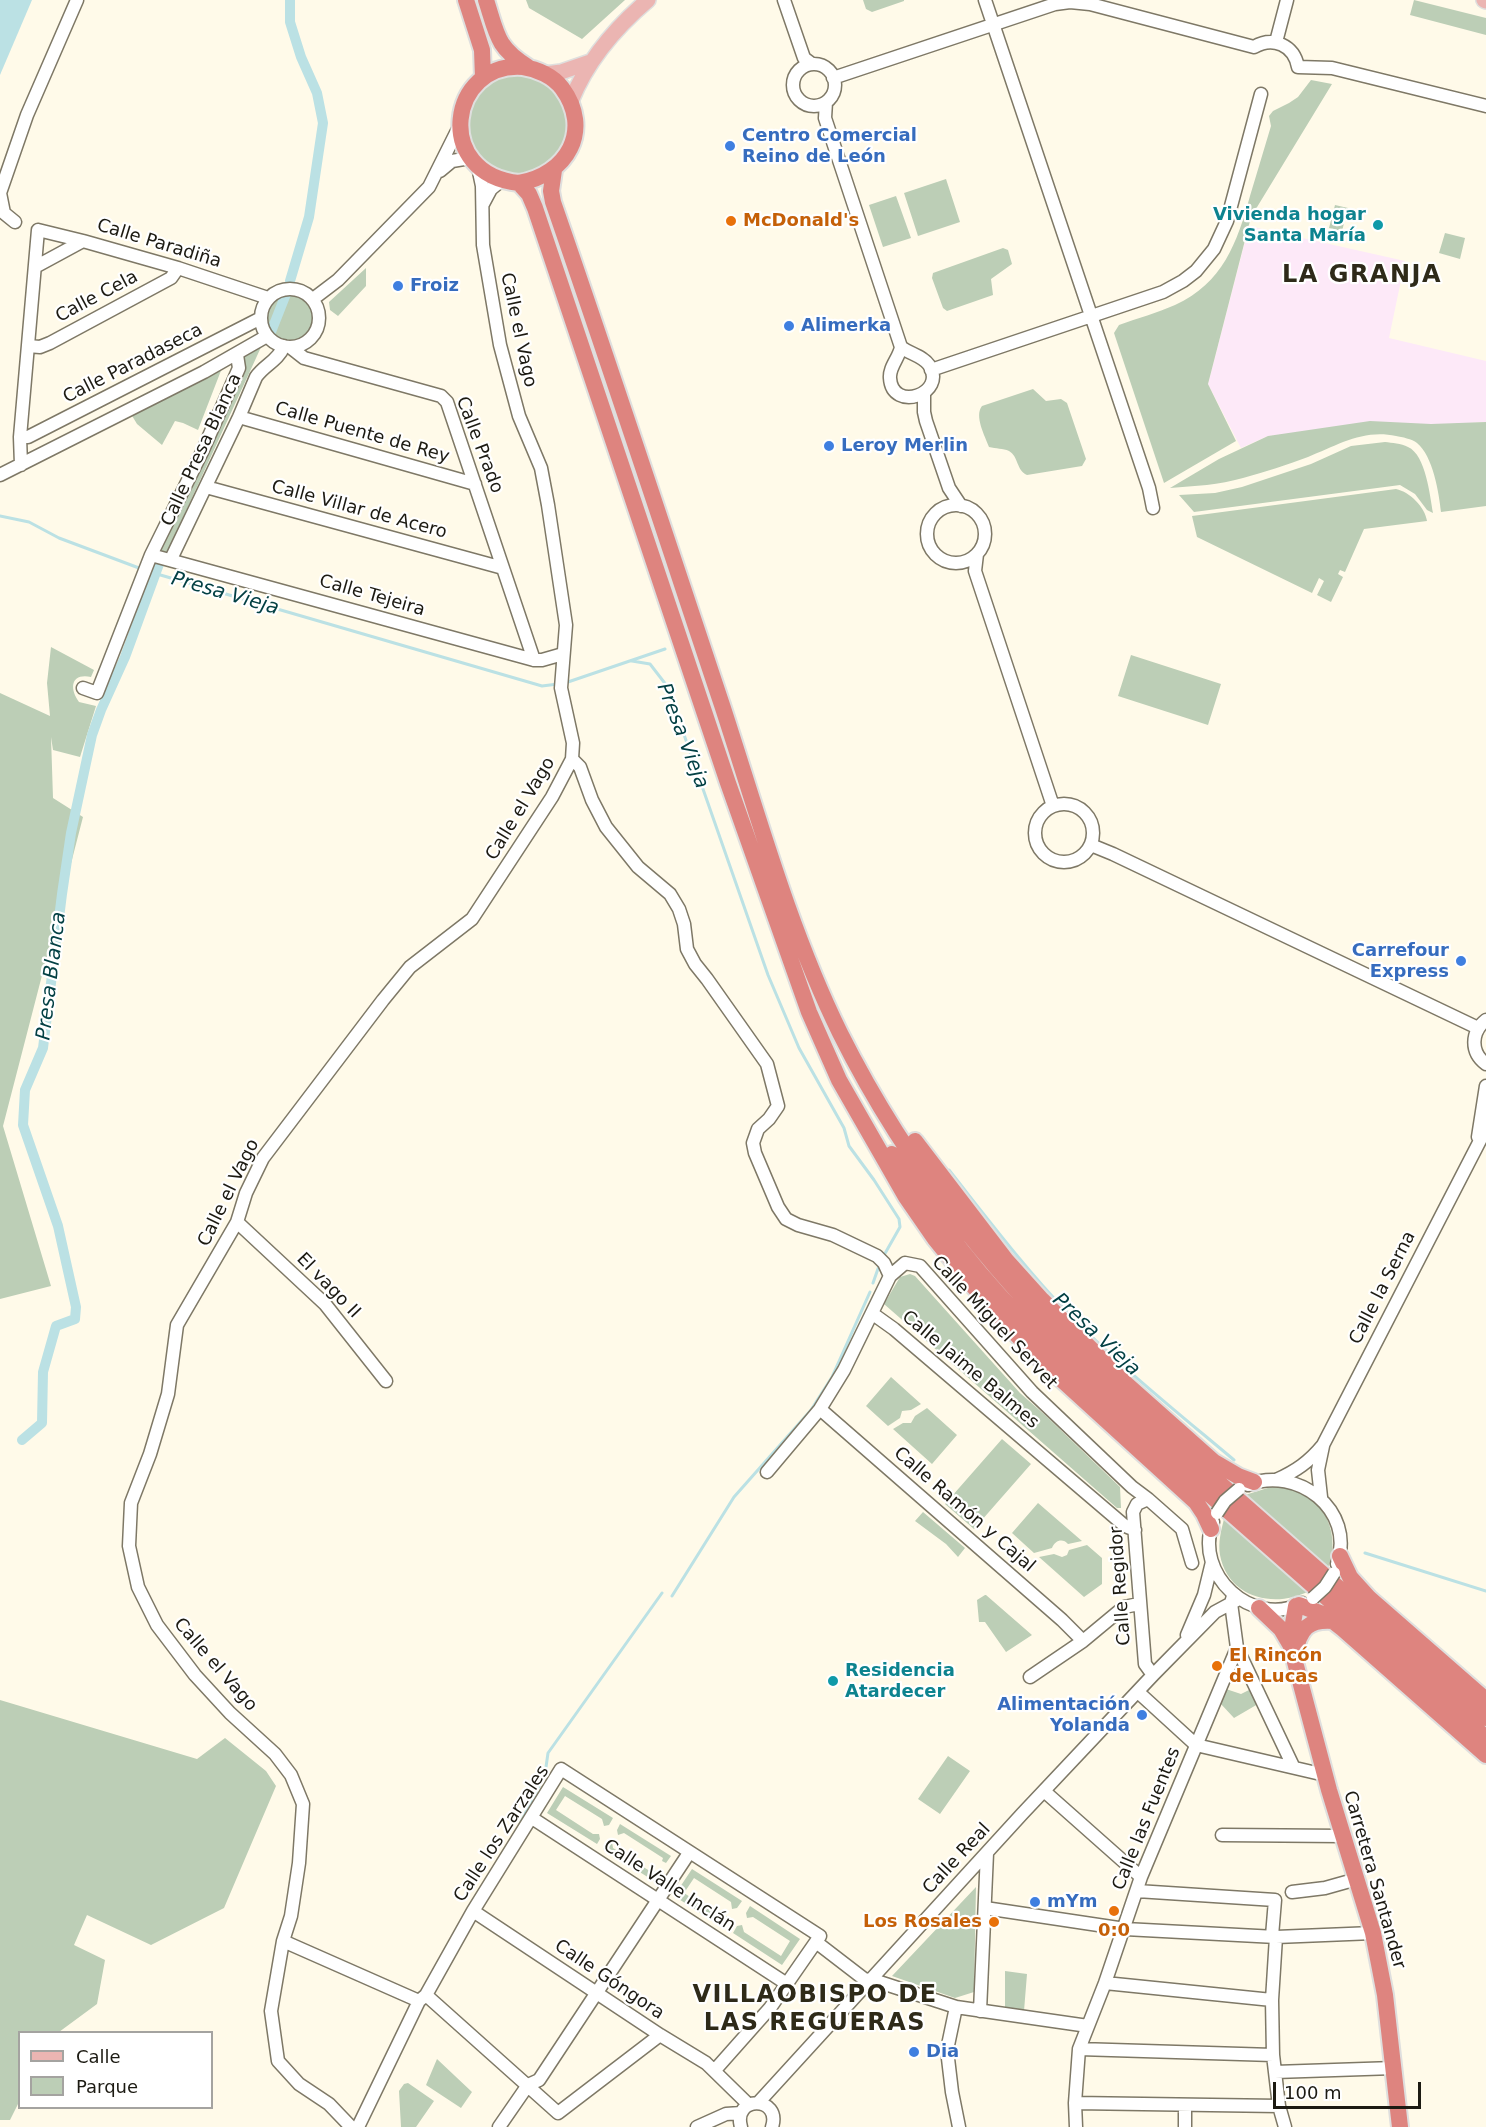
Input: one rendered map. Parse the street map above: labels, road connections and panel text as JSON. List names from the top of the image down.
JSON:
{
  "streets": {
    "highway": ["Carretera Santander"],
    "street": [
      "Calle Paradiña",
      "Calle Cela",
      "Calle el Vago",
      "Calle Paradaseca",
      "Calle Puente de Rey",
      "Calle Prado",
      "Calle Presa Blanca",
      "Calle Villar de Acero",
      "Calle Tejeira",
      "El vago II",
      "Calle la Serna",
      "Calle Miguel Servet",
      "Calle Jaime Balmes",
      "Calle Ramón y Cajal",
      "Calle Regidor",
      "Calle las Fuentes",
      "Calle los Zarzales",
      "Calle Real",
      "Calle Valle Inclán",
      "Calle Góngora"
    ]
  },
  "crossings": [
    ["Calle Paradiña", "Calle Cela"],
    ["Calle Paradiña", "Calle Paradaseca"],
    ["Calle Paradiña", "Calle Prado"],
    ["Calle Paradiña", "Calle Presa Blanca"],
    ["Calle el Vago", "Calle Tejeira"],
    ["Calle el Vago", "El vago II"],
    ["Calle Paradaseca", "Calle Prado"],
    ["Calle Paradaseca", "Calle Presa Blanca"],
    ["Calle Puente de Rey", "Calle Prado"],
    ["Calle Puente de Rey", "Calle Presa Blanca"],
    ["Calle Prado", "Calle Presa Blanca"],
    ["Calle Prado", "Calle Villar de Acero"],
    ["Calle Prado", "Calle Tejeira"],
    ["Calle Presa Blanca", "Calle Villar de Acero"],
    ["Calle Presa Blanca", "Calle Tejeira"],
    ["Calle la Serna", "Calle Real"],
    ["Calle Miguel Servet", "Calle Regidor"],
    ["Calle Jaime Balmes", "Calle Ramón y Cajal"],
    ["Calle Jaime Balmes", "Calle Regidor"],
    ["Calle Regidor", "Calle Real"],
    ["Calle los Zarzales", "Calle Valle Inclán"],
    ["Calle los Zarzales", "Calle Góngora"],
    ["Calle Real", "Calle Góngora"]
  ],
  "districts": ["LA GRANJA", "VILLAOBISPO DE LAS REGUERAS"],
  "water": ["Presa Vieja", "Presa Blanca"],
  "places": [
    "Centro Comercial Reino de León",
    "McDonald's",
    "Vivienda hogar Santa María",
    "Froiz",
    "Alimerka",
    "Leroy Merlin",
    "Carrefour Express",
    "El Rincón de Lucas",
    "Residencia Atardecer",
    "Alimentación Yolanda",
    "mYm",
    "0:0",
    "Los Rosales",
    "Dia"
  ],
  "legend": ["Calle", "Parque"],
  "scale_bar": "100 m"
}
